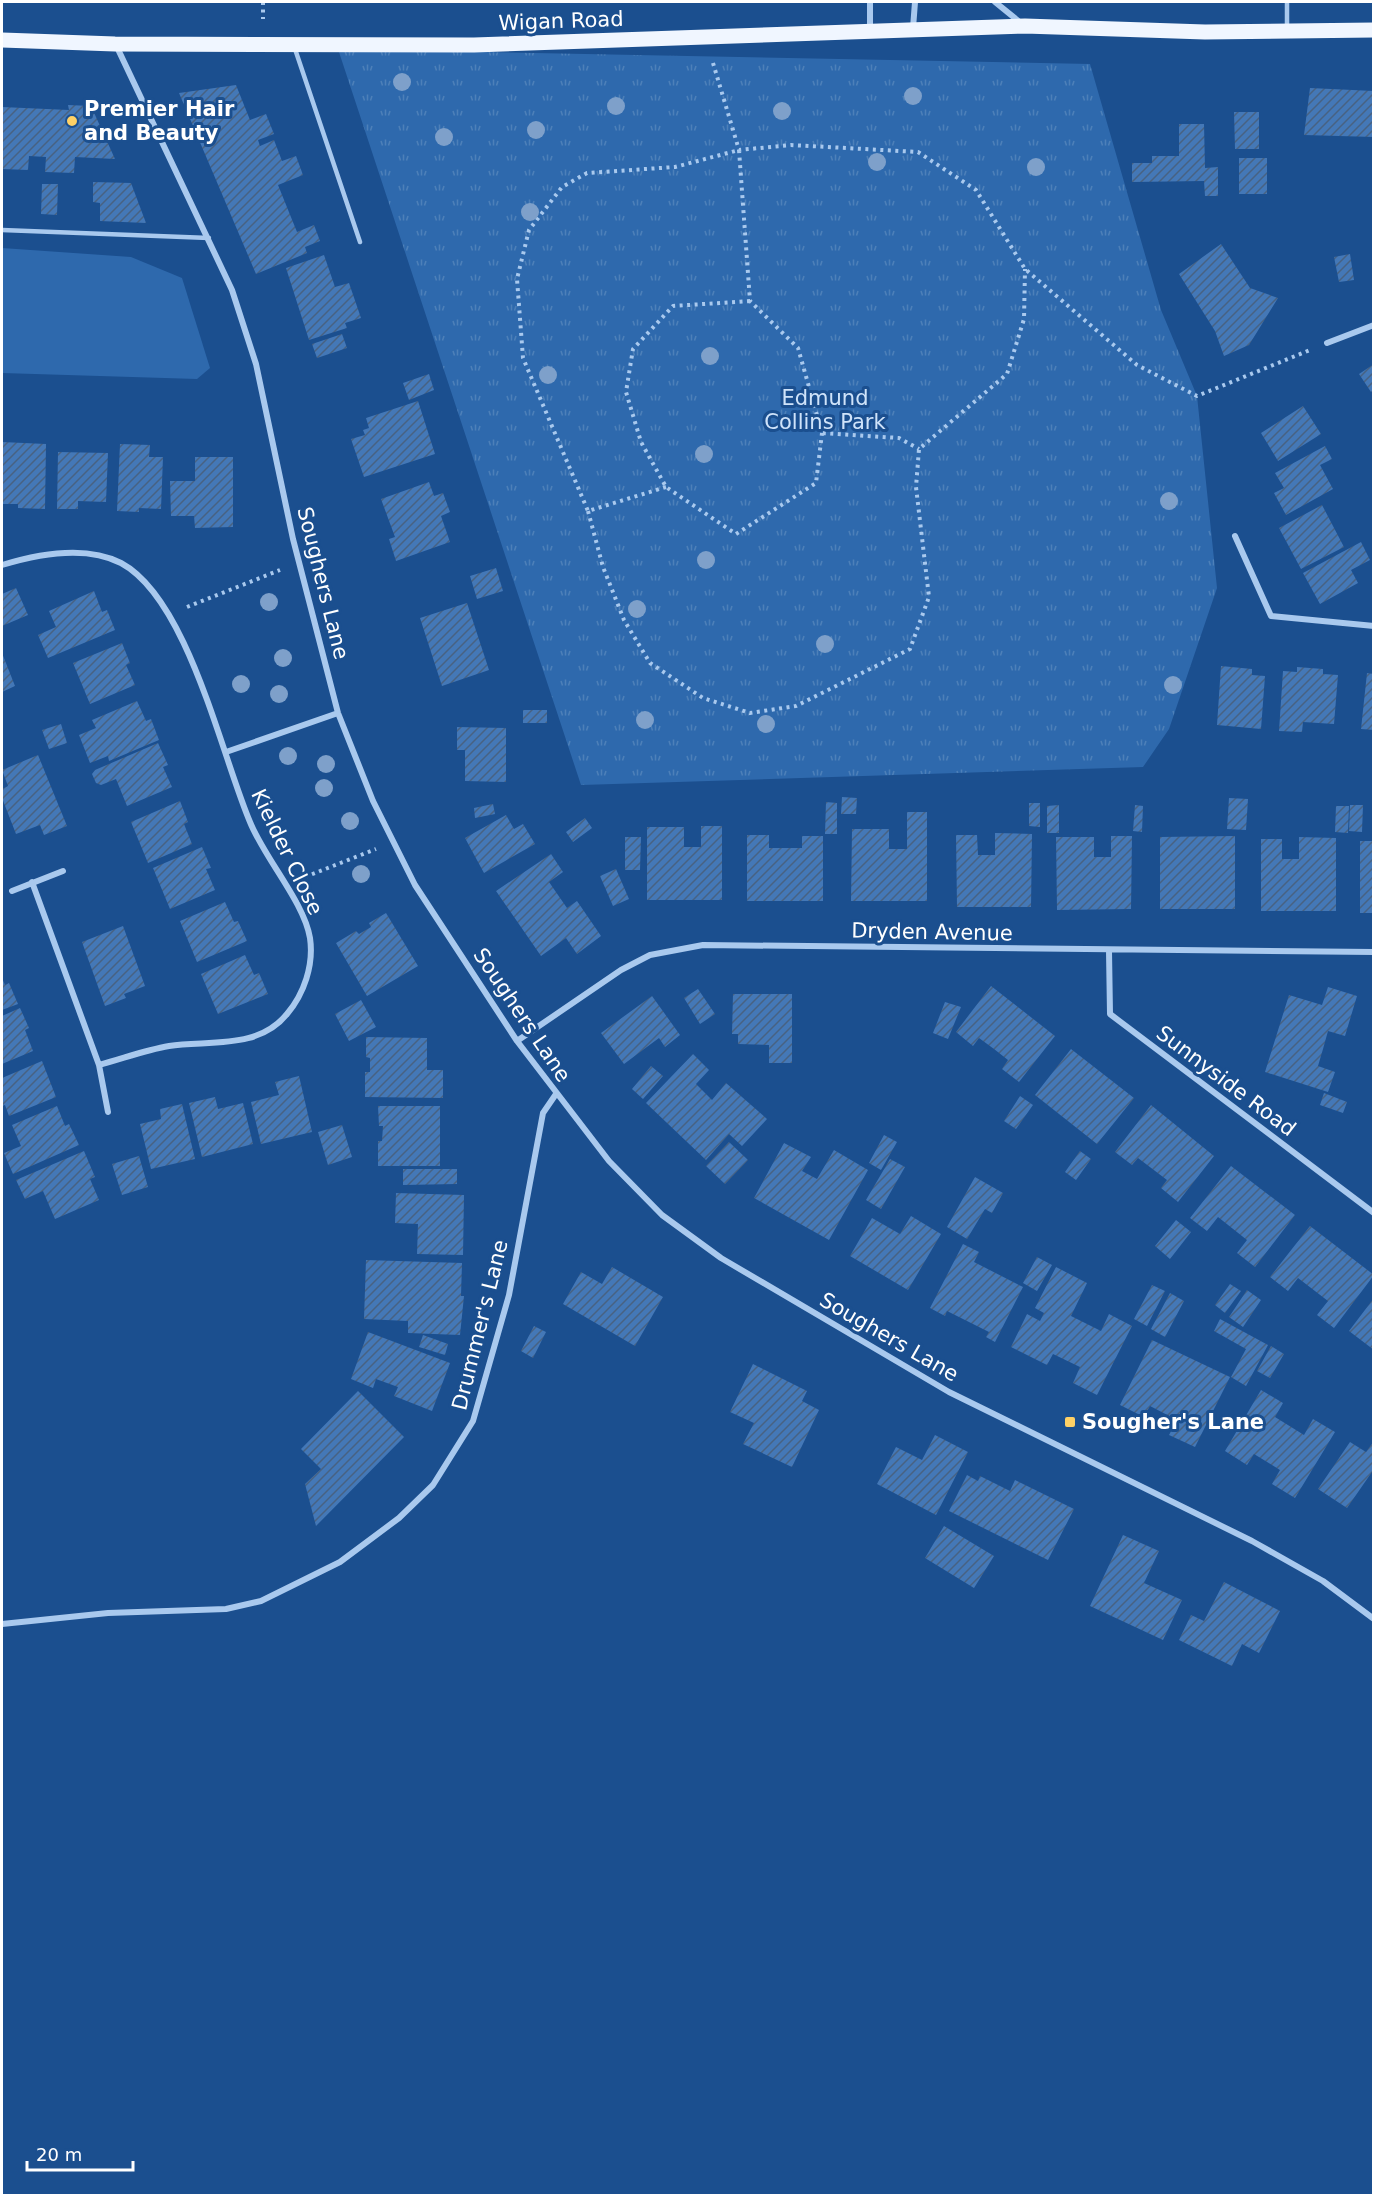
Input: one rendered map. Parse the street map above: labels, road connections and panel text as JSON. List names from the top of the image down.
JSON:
{
  "streets": {
    "main road": ["Wigan Road"],
    "street": [
      "Soughers Lane",
      "Kielder Close",
      "Dryden Avenue",
      "Sunnyside Road",
      "Drummer's Lane"
    ]
  },
  "crossings": [
    ["Wigan Road", "Soughers Lane"],
    ["Soughers Lane", "Dryden Avenue"],
    ["Soughers Lane", "Drummer's Lane"],
    ["Dryden Avenue", "Sunnyside Road"]
  ],
  "parks": ["Edmund Collins Park"],
  "places": {
    "other": ["Premier Hair and Beauty"],
    "transit": ["Sougher's Lane"]
  },
  "scale_bar": "20 m"
}
